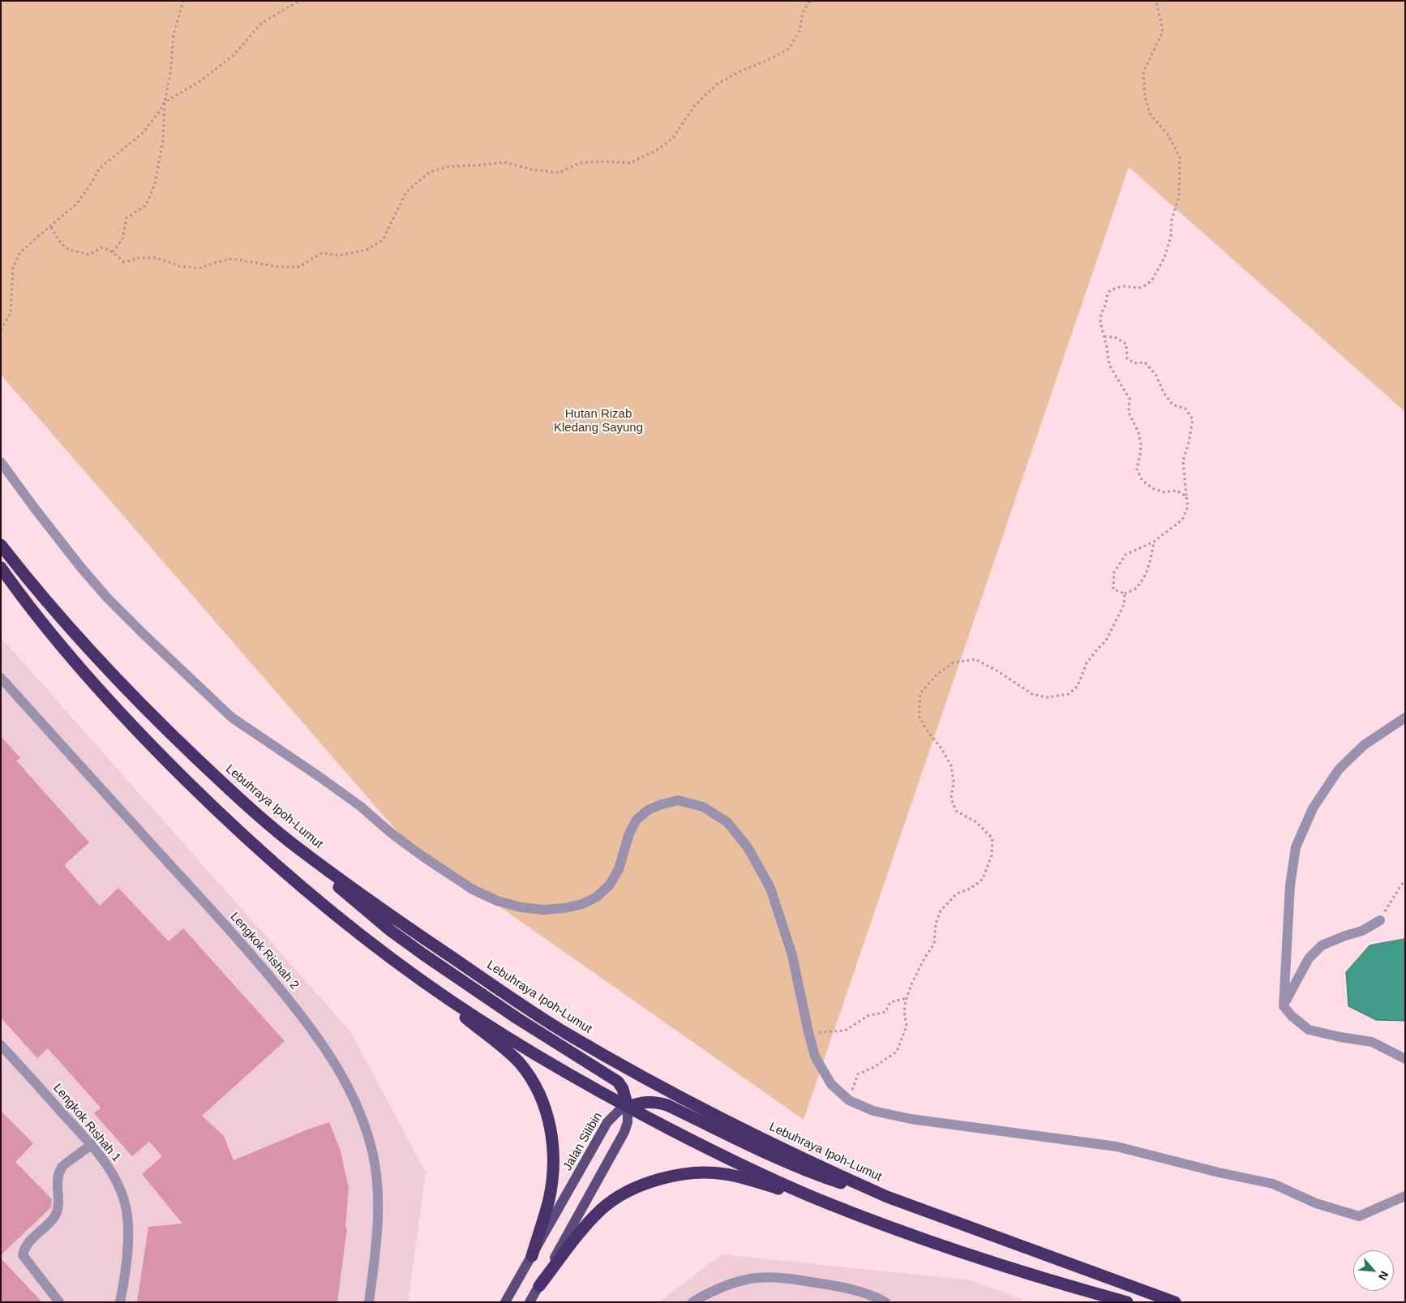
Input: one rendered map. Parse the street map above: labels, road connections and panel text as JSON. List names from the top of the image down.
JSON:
{
  "streets": {
    "highway": ["Lebuhraya Ipoh-Lumut"],
    "main road": ["Jalan Silibin"],
    "street": ["Lengkok Rishah 2", "Lengkok Rishah 1"]
  },
  "parks": ["Hutan Rizab Kledang Sayung"],
  "north": "bottom right"
}
